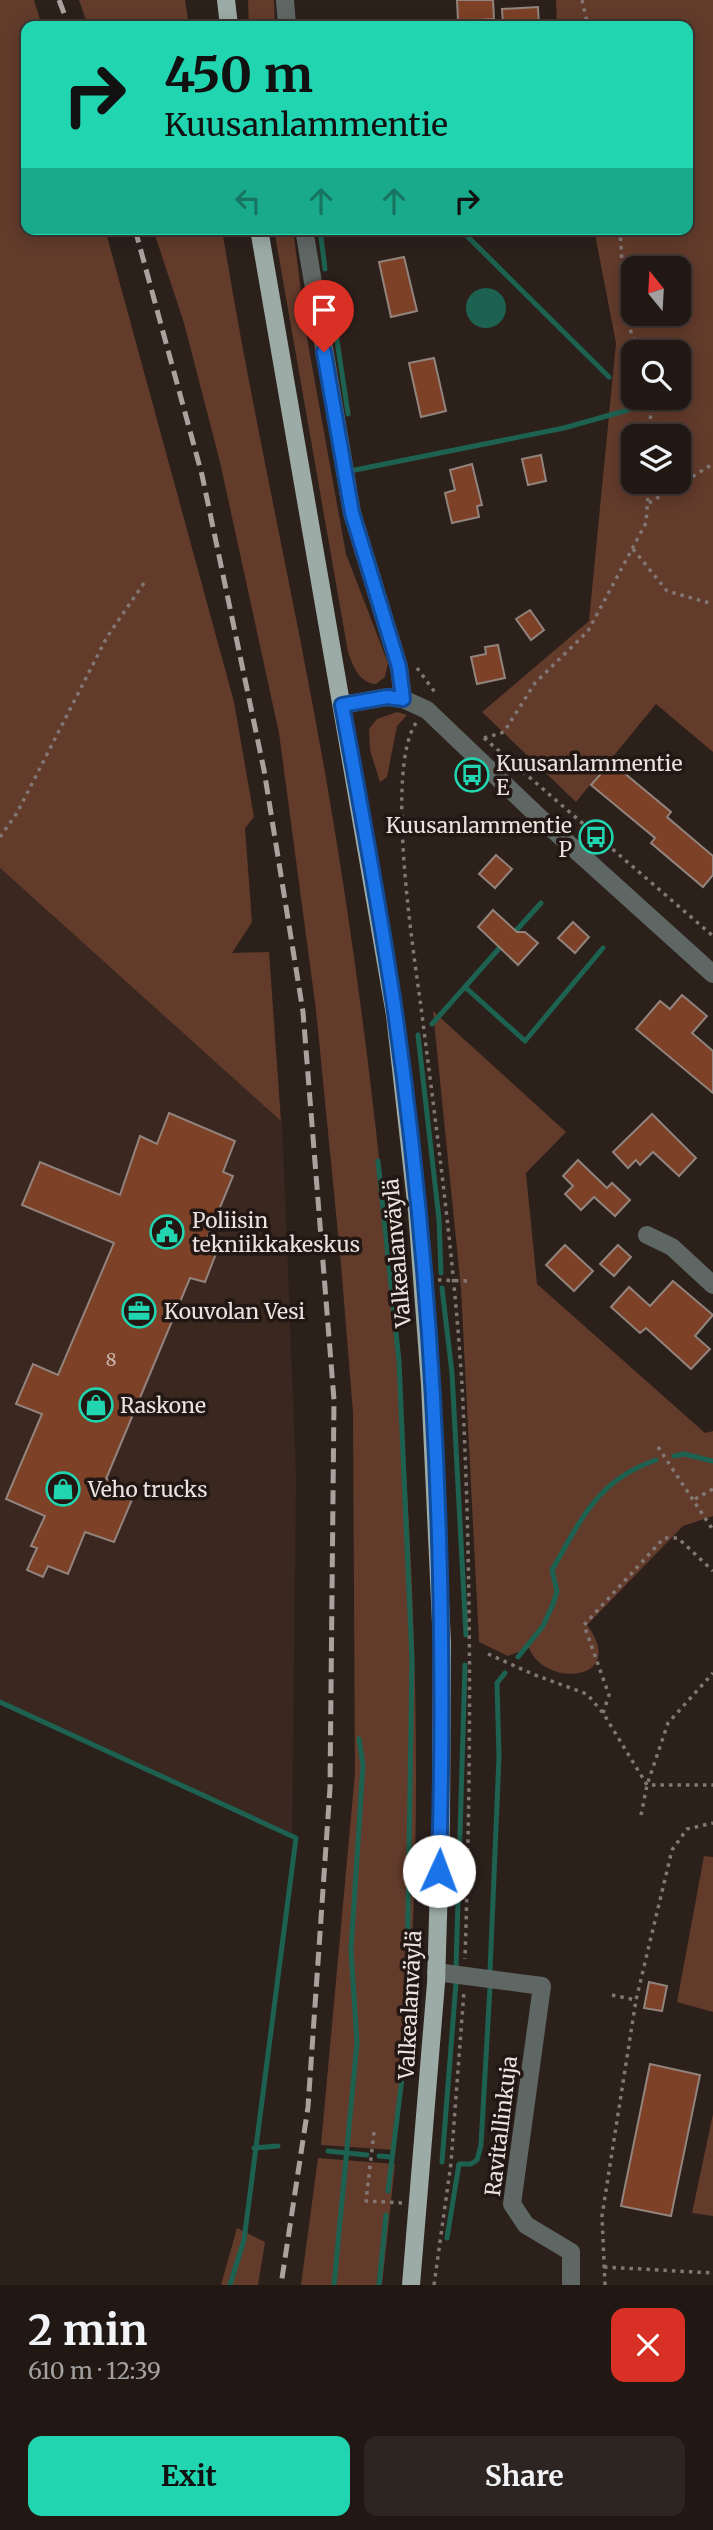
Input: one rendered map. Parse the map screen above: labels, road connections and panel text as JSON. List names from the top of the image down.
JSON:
{
  "streets": {
    "main road": ["Valkealanväylä"],
    "street": ["Ravitallinkuja"]
  },
  "crossings": [
    ["Valkealanväylä", "Ravitallinkuja"]
  ],
  "places": {
    "bus stop": ["Kuusanlammentie E", "Kuusanlammentie P"],
    "public building": ["Poliisin tekniikkakeskus"],
    "office": ["Kouvolan Vesi"],
    "shop": ["Raskone", "Veho trucks"]
  },
  "house_numbers": ["8"],
  "north": "top",
  "page": {
    "turn": ["450 m", "Kuusanlammentie"],
    "heading": ["2 min", "610 m · 12:39"],
    "buttons": ["Exit", "Share"]
  }
}
